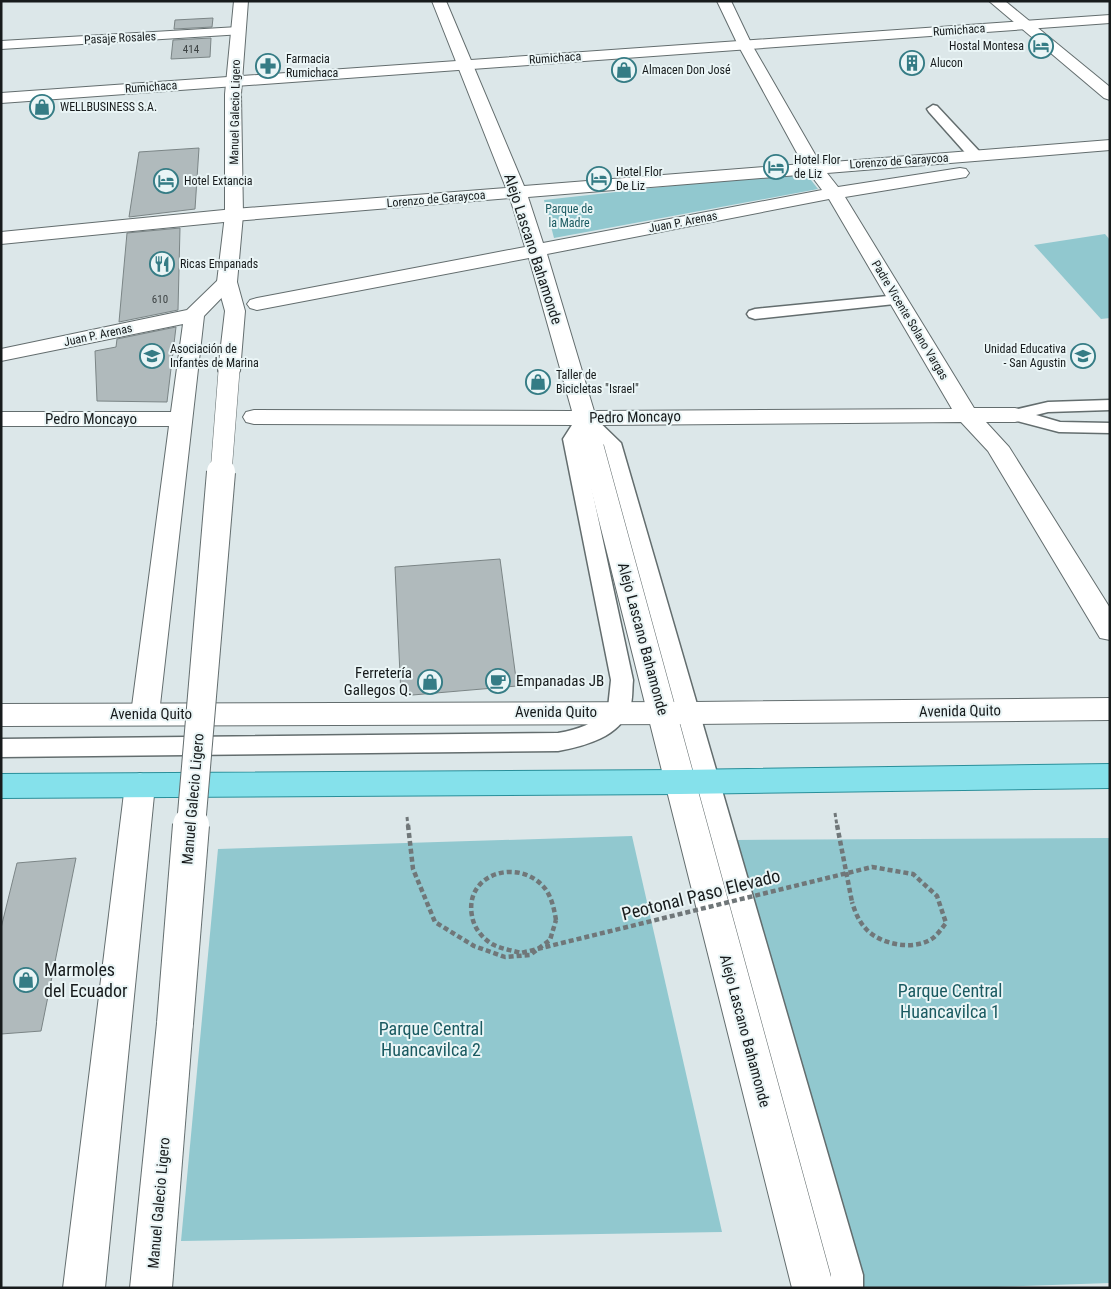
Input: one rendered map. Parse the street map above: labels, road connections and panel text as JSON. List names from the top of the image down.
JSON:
{
  "streets": {
    "street": [
      "Rumichaca",
      "Pasaje Rosales",
      "Manuel Galecio Ligero",
      "Lorenzo de Garaycoa",
      "Juan P. Arenas",
      "Alejo Lascano Bahamonde",
      "Padre Vicente Solano Vargas",
      "Pedro Moncayo",
      "Avenida Quito"
    ],
    "path": ["Peotonal Paso Elevado"]
  },
  "crossings": [
    ["Rumichaca", "Manuel Galecio Ligero"],
    ["Rumichaca", "Alejo Lascano Bahamonde"],
    ["Rumichaca", "Padre Vicente Solano Vargas"],
    ["Pasaje Rosales", "Manuel Galecio Ligero"],
    ["Manuel Galecio Ligero", "Lorenzo de Garaycoa"],
    ["Lorenzo de Garaycoa", "Alejo Lascano Bahamonde"],
    ["Lorenzo de Garaycoa", "Padre Vicente Solano Vargas"],
    ["Juan P. Arenas", "Alejo Lascano Bahamonde"],
    ["Juan P. Arenas", "Padre Vicente Solano Vargas"],
    ["Alejo Lascano Bahamonde", "Pedro Moncayo"],
    ["Alejo Lascano Bahamonde", "Avenida Quito"],
    ["Padre Vicente Solano Vargas", "Pedro Moncayo"]
  ],
  "parks": ["Parque de la Madre", "Parque Central Huancavilca 1", "Parque Central Huancavilca 2"],
  "places": {
    "hotel": [
      "Hostal Montesa",
      "Hotel Flor de Liz",
      "Hotel Flor De Liz",
      "Hotel Extancia"
    ],
    "building": ["Alucon"],
    "pharmacy": ["Farmacia Rumichaca"],
    "shop": [
      "Almacen Don José",
      "WELLBUSINESS S.A.",
      "Taller de Bicicletas \"Israel\"",
      "Ferretería Gallegos Q.",
      "Marmoles del Ecuador"
    ],
    "restaurant": ["Ricas Empanads"],
    "school or university": ["Asociación de Infantes de Marina", "Unidad Educativa - San Agustin"],
    "cafe": ["Empanadas JB"]
  },
  "house_numbers": ["414", "610"]
}
